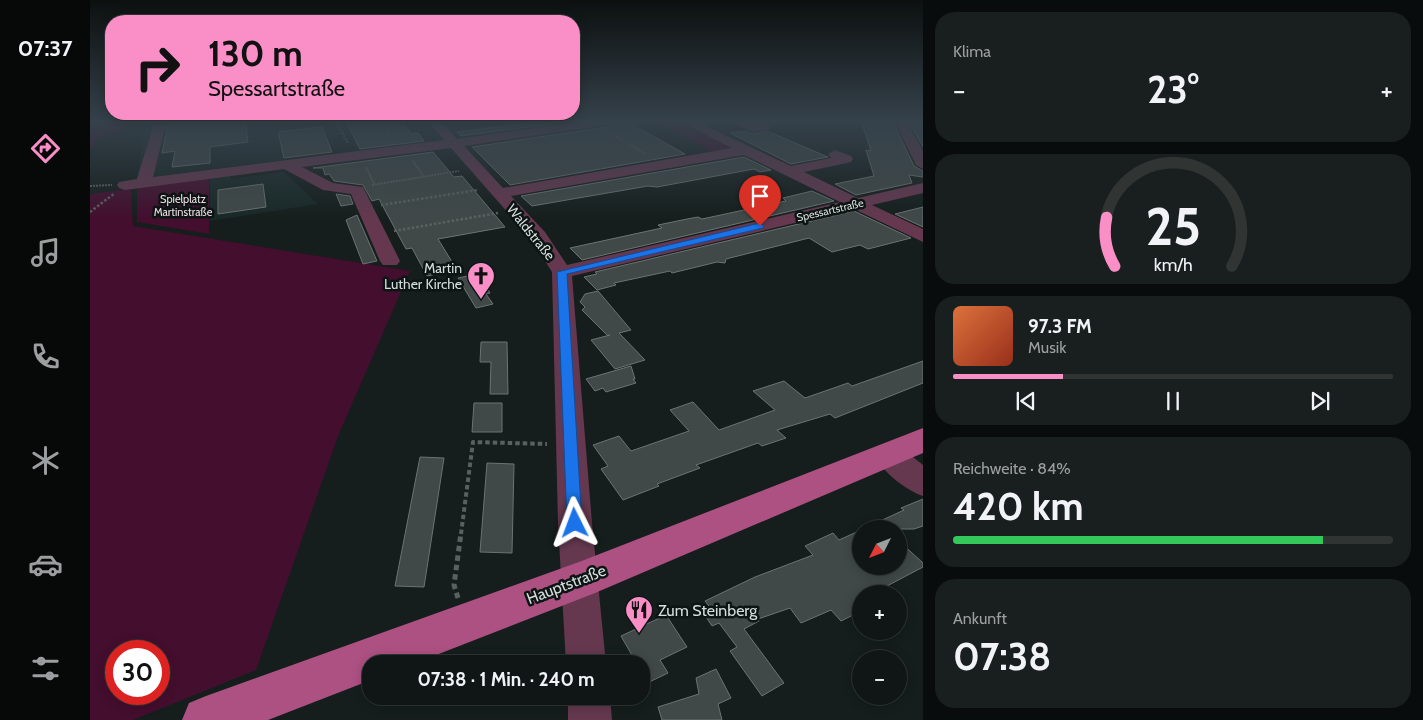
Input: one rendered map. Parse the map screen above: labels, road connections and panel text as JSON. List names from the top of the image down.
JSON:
{
  "streets": {
    "main road": ["Hauptstraße"],
    "street": ["Spessartstraße", "Waldstraße"]
  },
  "crossings": [
    ["Spessartstraße", "Waldstraße"],
    ["Waldstraße", "Hauptstraße"]
  ],
  "parks": ["Spielplatz Martinstraße"],
  "places": {
    "church": ["Martin Luther Kirche"],
    "restaurant": ["Zum Steinberg"]
  },
  "north": "bottom left",
  "page": {
    "tabs": "07:37",
    "tile": [
      "Klima",
      ["Reichweite · 84%", "420 km"],
      ["Ankunft", "07:38"]
    ],
    "turn": ["130 m", "Spessartstraße"],
    "heat": ["−", "23°", "+"],
    "song": ["97.3 FM", "Musik"],
    "map_buttons": ["+", "−"],
    "limit": "30",
    "trip": "07:38 · 1 Min. · 240 m",
    "gauge": ["25", "km/h"]
  }
}
